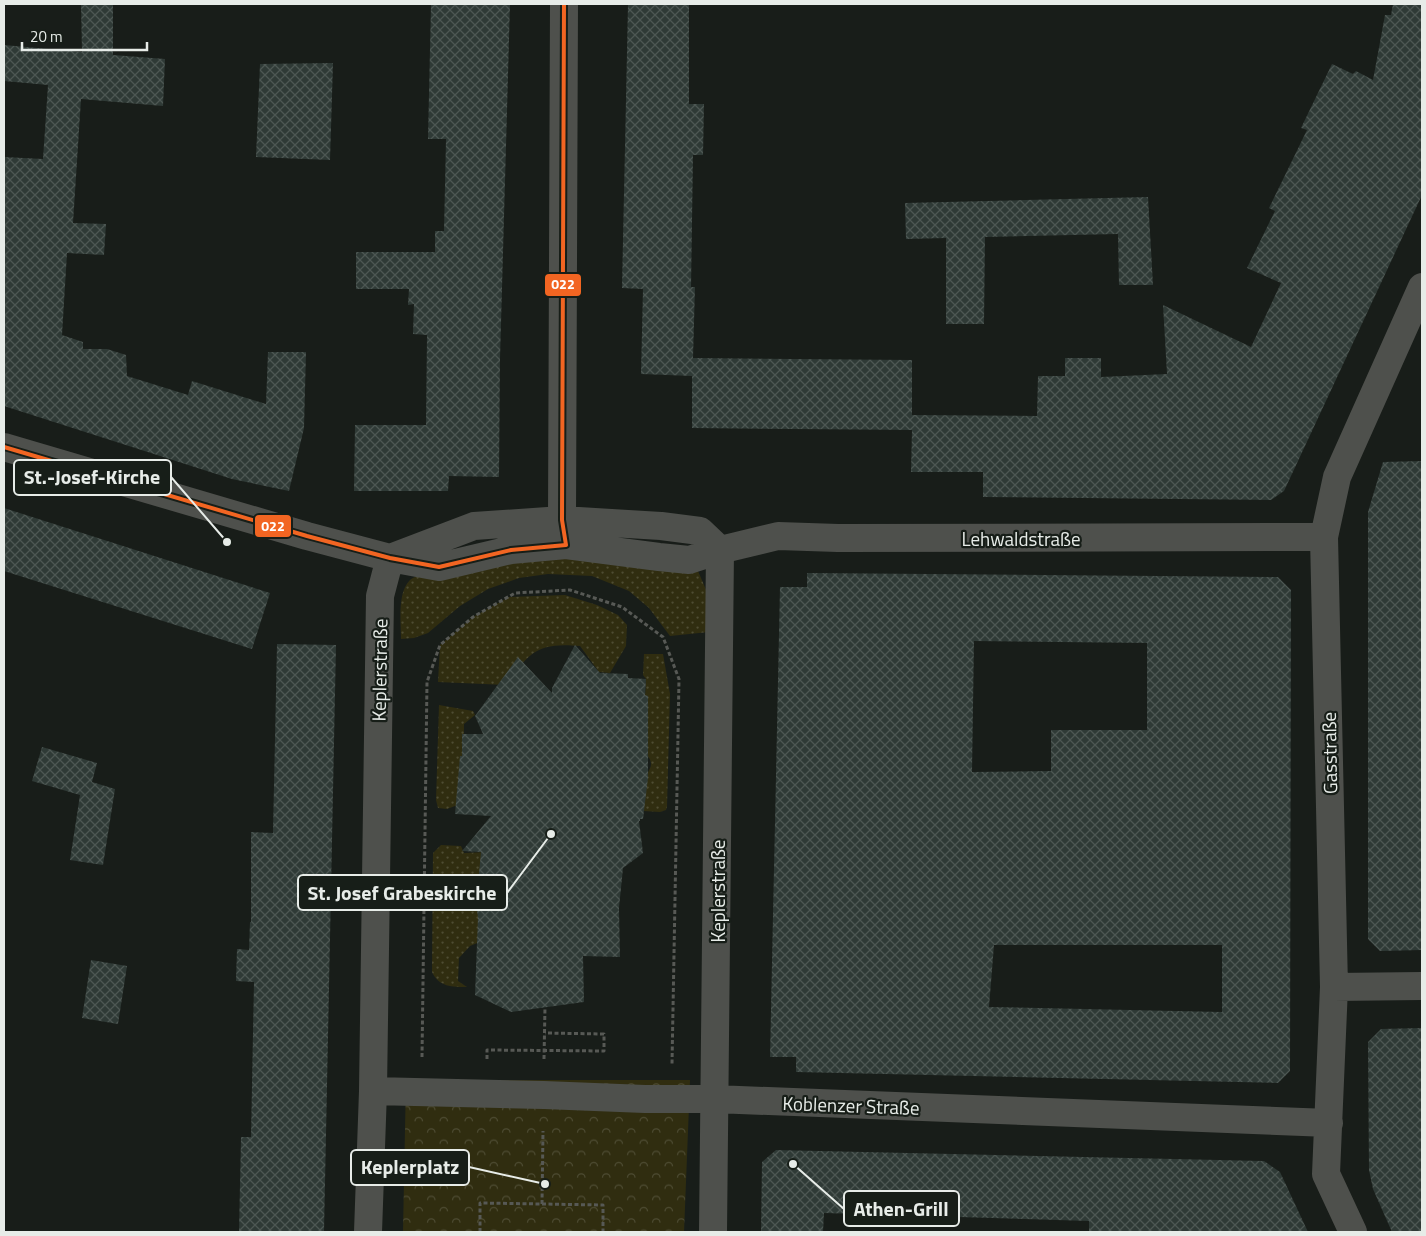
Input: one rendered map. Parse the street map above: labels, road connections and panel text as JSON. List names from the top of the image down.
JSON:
{
  "streets": {
    "street": [
      "Lehwaldstraße",
      "Keplerstraße",
      "Gasstraße",
      "Koblenzer Straße"
    ]
  },
  "crossings": [
    ["Lehwaldstraße", "Keplerstraße"],
    ["Lehwaldstraße", "Gasstraße"],
    ["Keplerstraße", "Koblenzer Straße"],
    ["Gasstraße", "Koblenzer Straße"]
  ],
  "places": [
    "St.-Josef-Kirche",
    "St. Josef Grabeskirche",
    "Athen-Grill",
    "Keplerplatz"
  ],
  "lines": ["transit line 022"],
  "scale_bar": "20 m"
}
